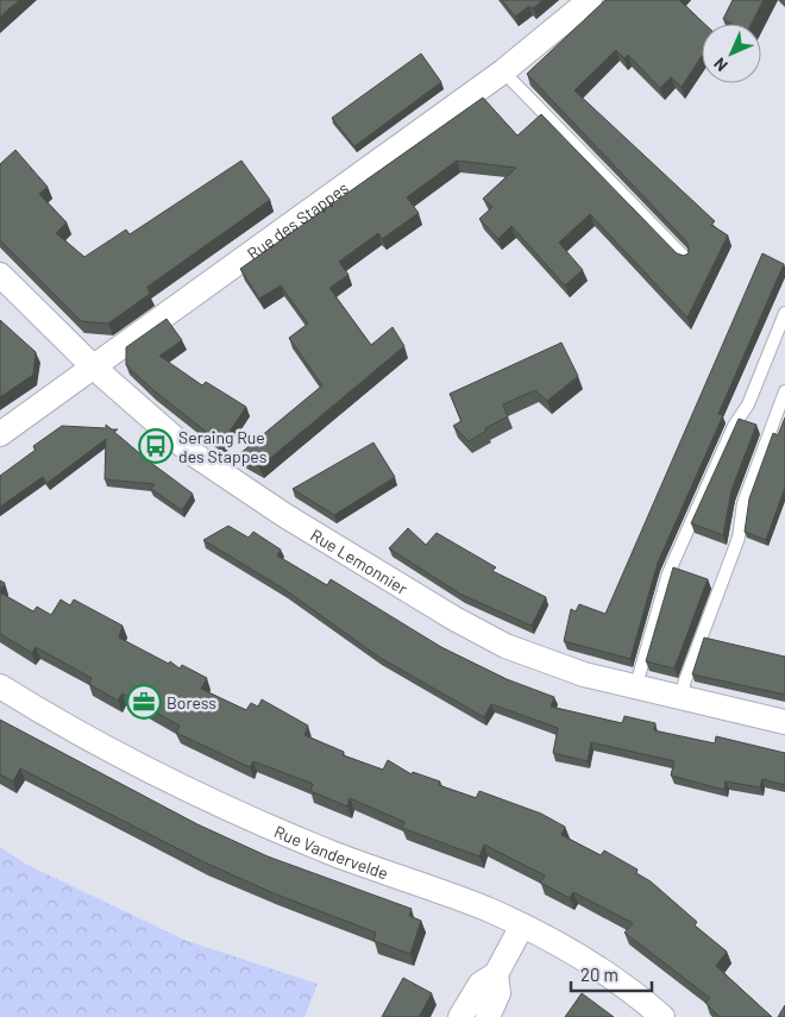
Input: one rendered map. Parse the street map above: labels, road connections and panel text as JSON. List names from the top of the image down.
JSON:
{
  "streets": {
    "street": ["Rue des Stappes", "Rue Lemonnier", "Rue Vandervelde"]
  },
  "crossings": [
    ["Rue des Stappes", "Rue Lemonnier"]
  ],
  "places": {
    "bus stop": ["Seraing Rue des Stappes"],
    "office": ["Boress"]
  },
  "scale_bar": "20 m",
  "north": "bottom left"
}
